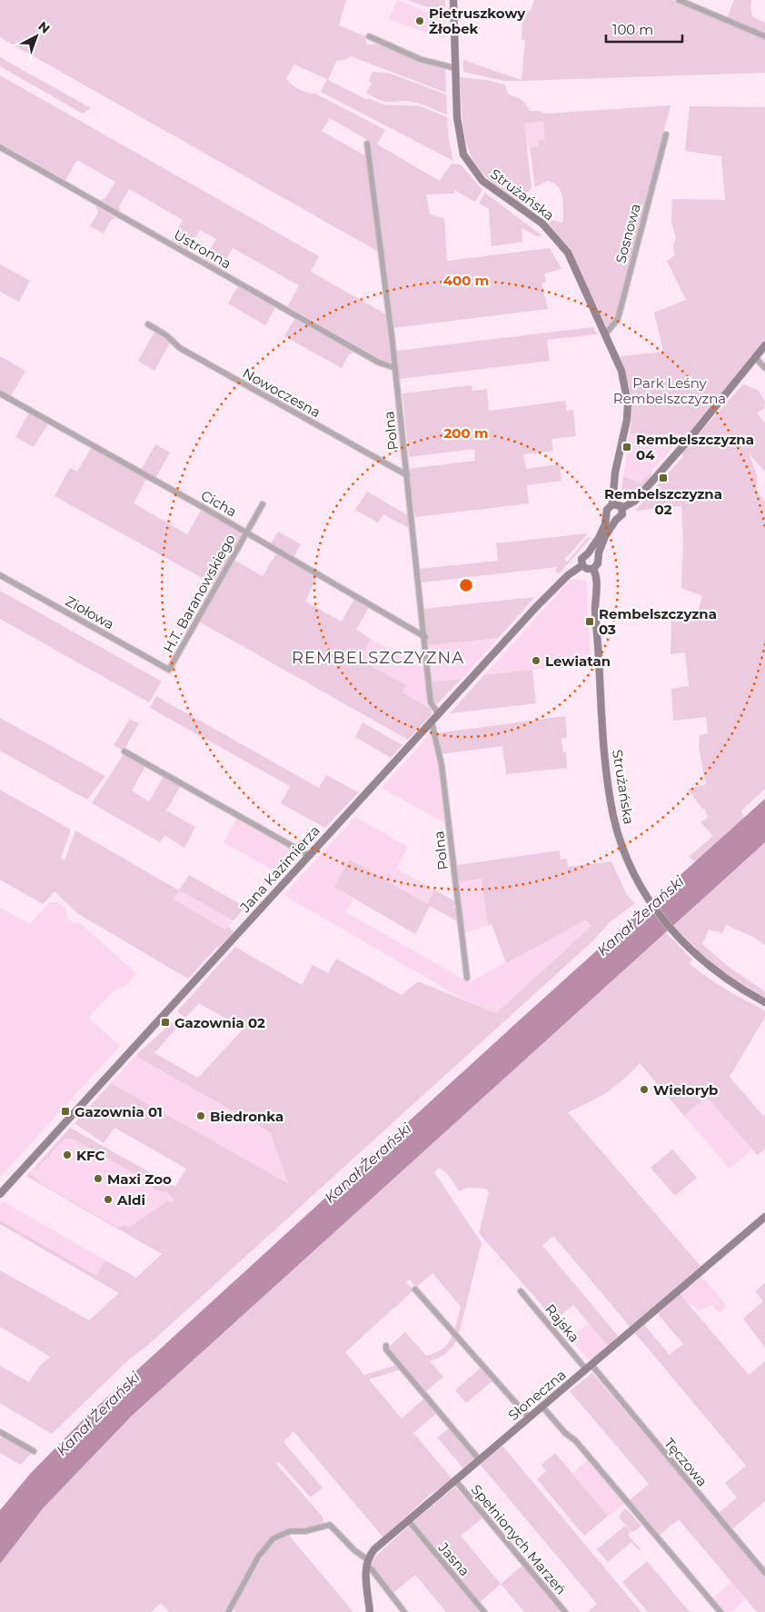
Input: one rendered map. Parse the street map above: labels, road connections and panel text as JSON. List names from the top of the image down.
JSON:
{
  "streets": {
    "main road": ["Strużańska", "Jana Kazimierza", "Słoneczna"],
    "street": [
      "Sosnowa",
      "Ustronna",
      "Nowoczesna",
      "Polna",
      "Cicha",
      "H.T. Baranowskiego",
      "Ziołowa",
      "Rajska",
      "Tęczowa",
      "Spełnionych Marzeń",
      "Jasna"
    ]
  },
  "crossings": [
    ["Strużańska", "Sosnowa"],
    ["Strużańska", "Jana Kazimierza"],
    ["Ustronna", "Polna"],
    ["Nowoczesna", "Polna"],
    ["Polna", "Cicha"],
    ["Polna", "Jana Kazimierza"],
    ["Cicha", "H.T. Baranowskiego"],
    ["H.T. Baranowskiego", "Ziołowa"],
    ["Rajska", "Słoneczna"],
    ["Rajska", "Tęczowa"],
    ["Słoneczna", "Tęczowa"],
    ["Słoneczna", "Spełnionych Marzeń"],
    ["Słoneczna", "Jasna"]
  ],
  "districts": ["REMBELSZCZYZNA"],
  "water": ["Kanał Żerański"],
  "parks": ["Park Leśny Rembelszczyzna"],
  "places": {
    "other": [
      "Pietruszkowy Żłobek",
      "Lewiatan",
      "Wieloryb",
      "Biedronka",
      "KFC",
      "Maxi Zoo",
      "Aldi"
    ],
    "transit": [
      "Rembelszczyzna 04",
      "Rembelszczyzna 02",
      "Rembelszczyzna 03",
      "Gazownia 02",
      "Gazownia 01"
    ]
  },
  "scale_bar": "100 m",
  "north": "top right",
  "rings": ["400 m", "200 m"]
}
